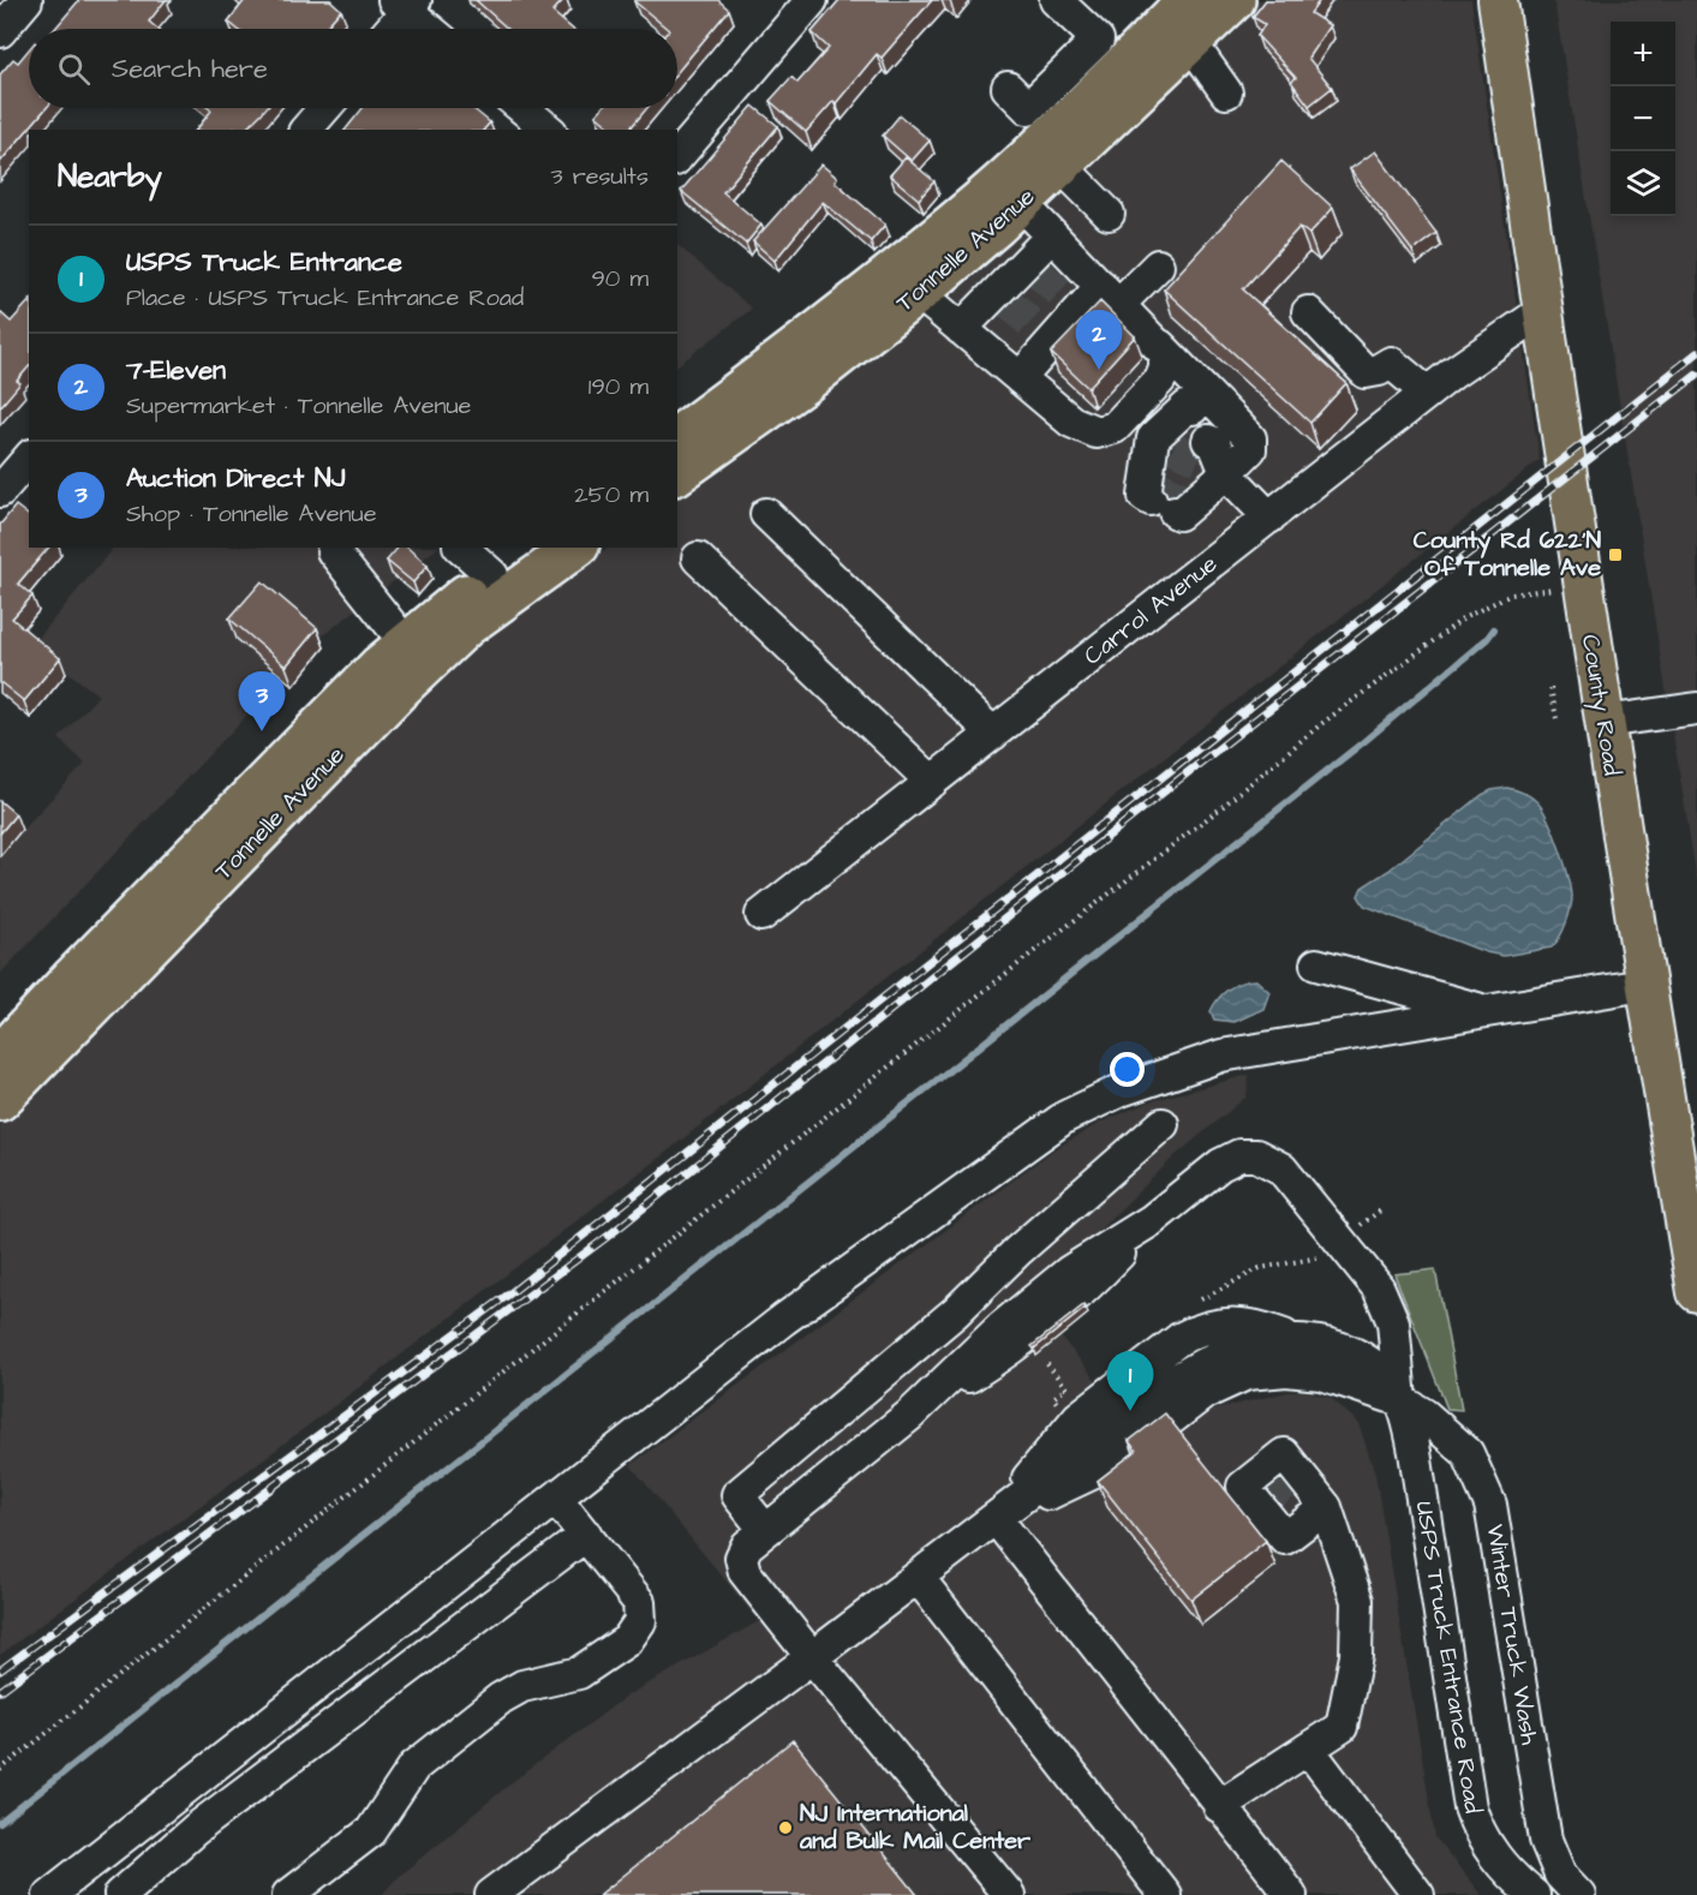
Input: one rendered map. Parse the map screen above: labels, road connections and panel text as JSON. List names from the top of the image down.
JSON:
{
  "streets": {
    "highway": ["Tonnelle Avenue"],
    "main road": ["County Road"],
    "street": ["Carrol Avenue", "Winter Truck Wash", "USPS Truck Entrance Road"]
  },
  "crossings": [
    ["Carrol Avenue", "County Road"],
    ["Winter Truck Wash", "USPS Truck Entrance Road"]
  ],
  "places": {
    "transit": ["County Rd 622'N Of Tonnelle Ave"],
    "other": ["NJ International and Bulk Mail Center"]
  },
  "page": {
    "map_buttons": ["+", "−"],
    "search": "Search here",
    "heading": ["Nearby", "3 results"],
    "list": [
      {
        "mark": "1",
        "name": "USPS Truck Entrance",
        "note": "Place · USPS Truck Entrance Road",
        "value": "90 m"
      },
      {
        "mark": "2",
        "name": "7-Eleven",
        "note": "Supermarket · Tonnelle Avenue",
        "value": "190 m"
      },
      {
        "mark": "3",
        "name": "Auction Direct NJ",
        "note": "Shop · Tonnelle Avenue",
        "value": "250 m"
      }
    ],
    "pins": ["2", "3", "1"]
  }
}
